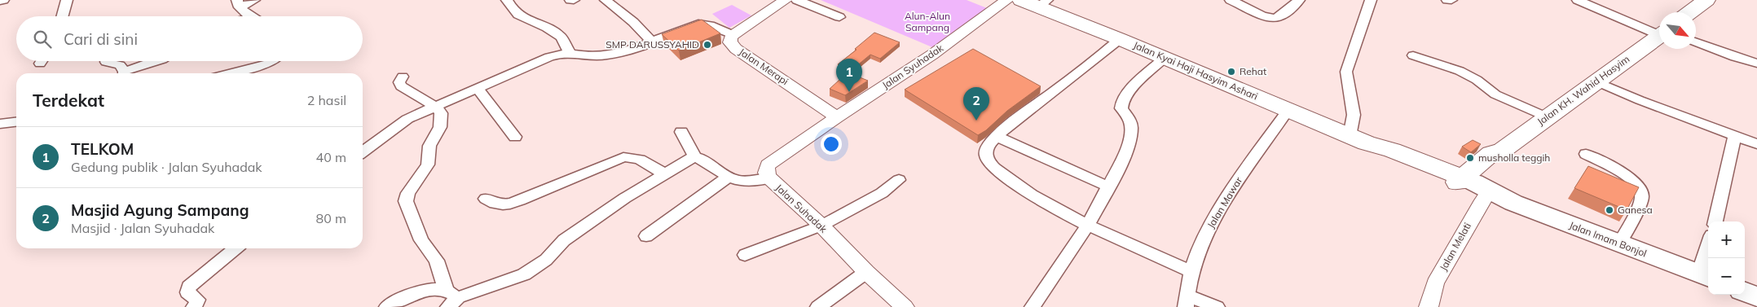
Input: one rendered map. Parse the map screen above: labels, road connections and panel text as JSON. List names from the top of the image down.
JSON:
{
  "streets": {
    "highway": ["Jalan Kyai Haji Hasyim Ashari", "Jalan KH. Wahid Hasyim"],
    "main road": ["Jalan Imam Bonjol"],
    "street": [
      "Jalan Merapi",
      "Jalan Syuhadak",
      "Jalan Mawar",
      "Jalan Suhadak",
      "Jalan Melati"
    ]
  },
  "crossings": [
    ["Jalan Merapi", "Jalan Syuhadak"],
    ["Jalan Merapi", "Jalan Suhadak"],
    ["Jalan Syuhadak", "Jalan Suhadak"],
    ["Jalan Kyai Haji Hasyim Ashari", "Jalan KH. Wahid Hasyim"],
    ["Jalan Kyai Haji Hasyim Ashari", "Jalan Mawar"],
    ["Jalan Kyai Haji Hasyim Ashari", "Jalan Imam Bonjol"],
    ["Jalan Kyai Haji Hasyim Ashari", "Jalan Melati"],
    ["Jalan KH. Wahid Hasyim", "Jalan Imam Bonjol"],
    ["Jalan KH. Wahid Hasyim", "Jalan Melati"],
    ["Jalan Imam Bonjol", "Jalan Melati"]
  ],
  "parks": ["Alun-Alun Sampang"],
  "places": [
    "SMP DARUSSYAHID",
    "Rehat",
    "musholla teggih",
    "Ganesa"
  ],
  "north": "bottom right",
  "page": {
    "search": "Cari di sini",
    "pins": ["1", "2"],
    "heading": ["Terdekat", "2 hasil"],
    "list": [
      {
        "mark": "1",
        "name": "TELKOM",
        "note": "Gedung publik · Jalan Syuhadak",
        "value": "40 m"
      },
      {
        "mark": "2",
        "name": "Masjid Agung Sampang",
        "note": "Masjid · Jalan Syuhadak",
        "value": "80 m"
      }
    ],
    "map_buttons": ["+", "−"]
  }
}
